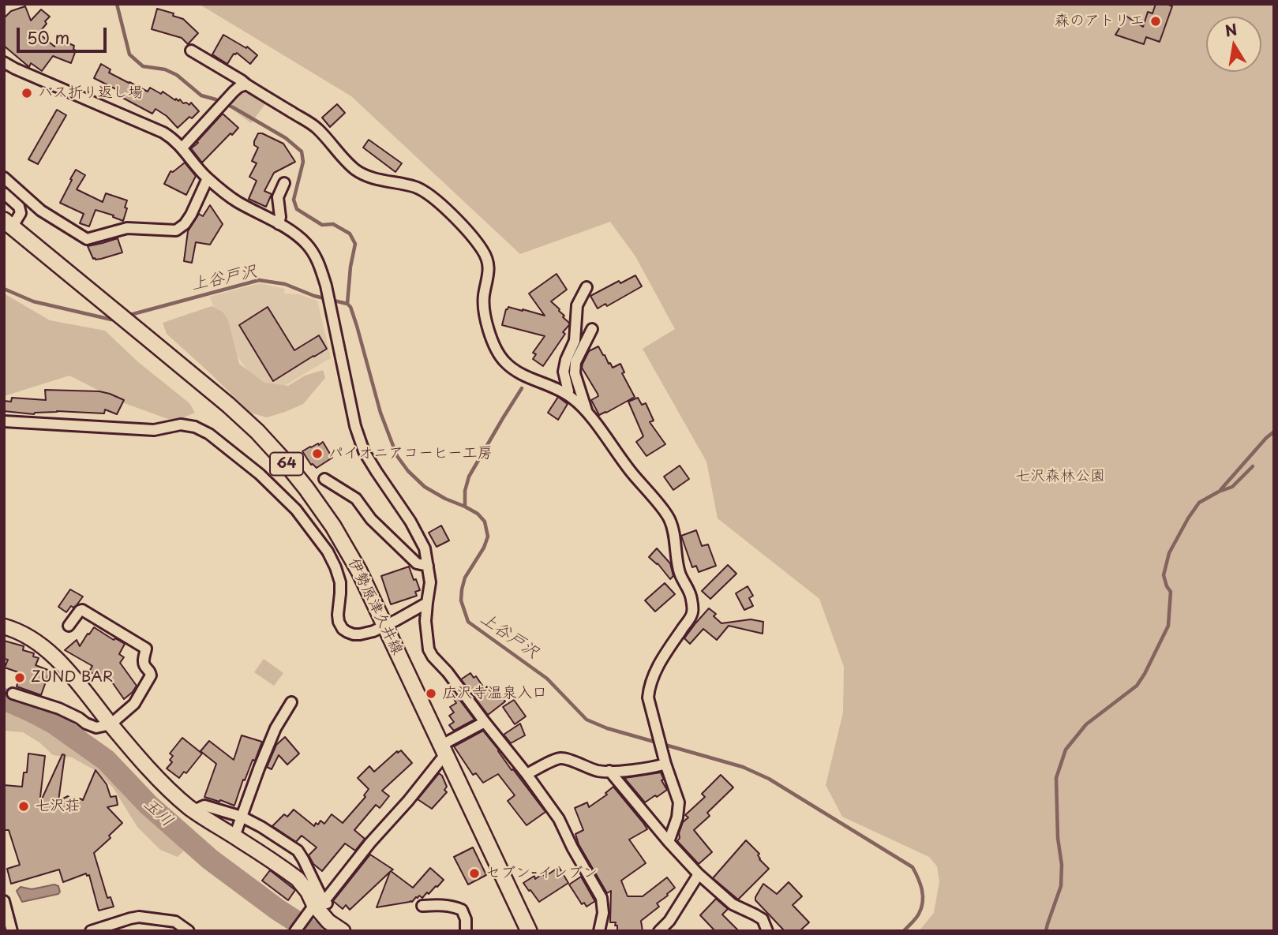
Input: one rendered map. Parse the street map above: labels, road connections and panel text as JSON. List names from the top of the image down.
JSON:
{
  "streets": {
    "main road": ["64", "伊勢原津久井線"]
  },
  "water": ["上谷戸沢", "玉川"],
  "parks": ["七沢森林公園"],
  "places": [
    "森のアトリエ",
    "バス折り返し場",
    "パイオニアコーヒー工房",
    "ZUND BAR",
    "広沢寺温泉入口",
    "七沢荘",
    "セブン-イレブン"
  ],
  "scale_bar": "50 m",
  "north": "top"
}
